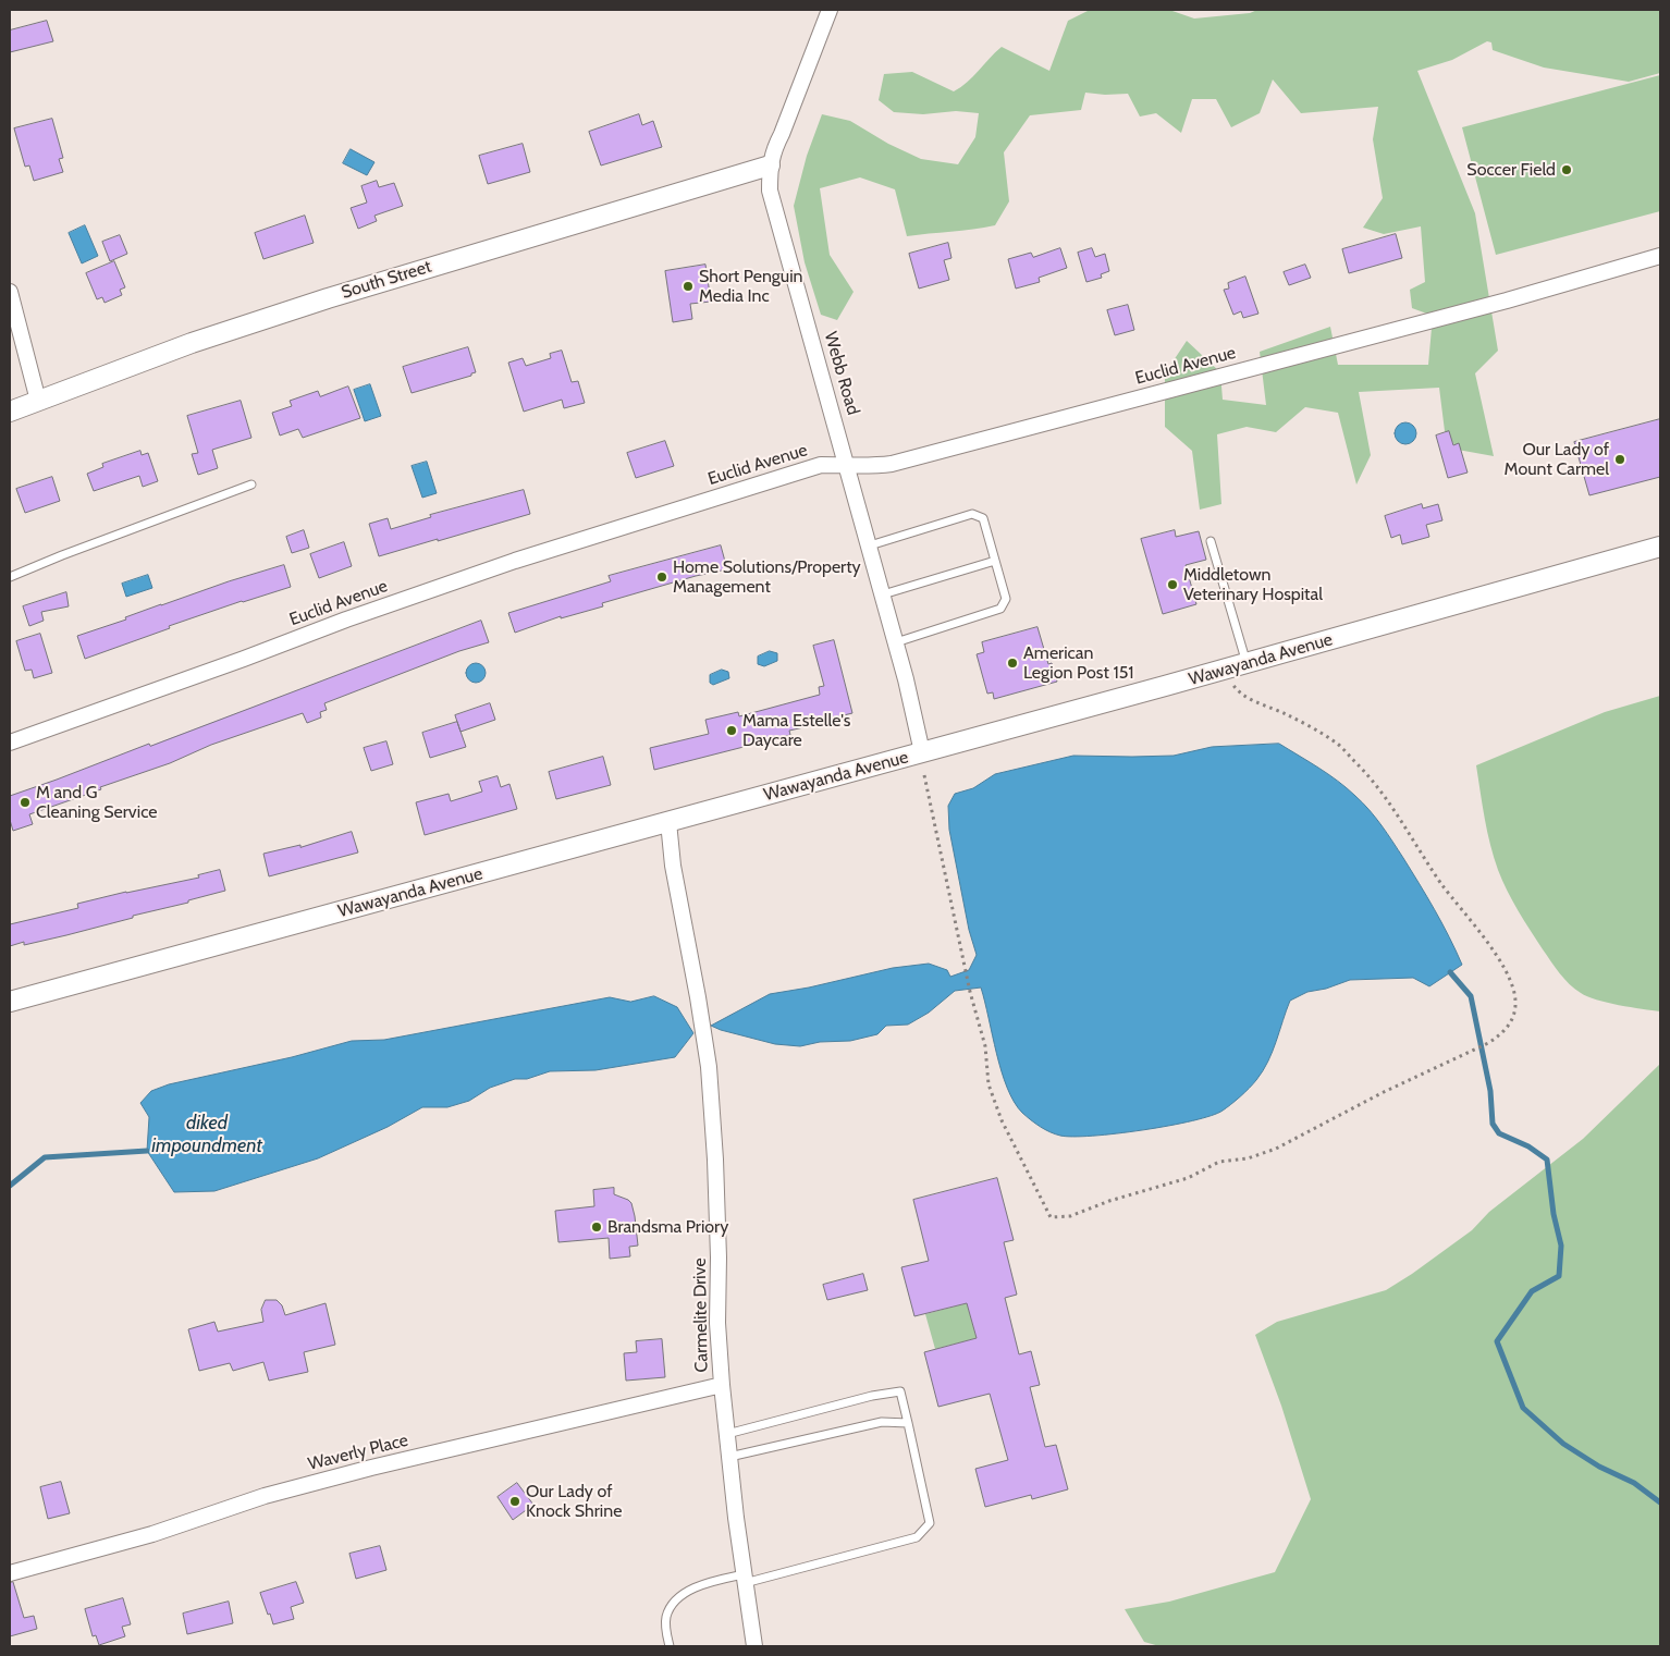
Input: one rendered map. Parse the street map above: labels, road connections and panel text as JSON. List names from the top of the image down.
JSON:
{
  "streets": {
    "street": [
      "South Street",
      "Euclid Avenue",
      "Webb Road",
      "Wawayanda Avenue",
      "Carmelite Drive",
      "Waverly Place"
    ]
  },
  "crossings": [
    ["South Street", "Webb Road"],
    ["Euclid Avenue", "Webb Road"],
    ["Webb Road", "Wawayanda Avenue"],
    ["Wawayanda Avenue", "Carmelite Drive"],
    ["Carmelite Drive", "Waverly Place"]
  ],
  "water": ["diked impoundment"],
  "places": [
    "Soccer Field",
    "Short Penguin Media Inc",
    "Our Lady of Mount Carmel",
    "Home Solutions/Property Management",
    "Middletown Veterinary Hospital",
    "American Legion Post 151",
    "Mama Estelle's Daycare",
    "M and G Cleaning Service",
    "Brandsma Priory",
    "Our Lady of Knock Shrine"
  ]
}
